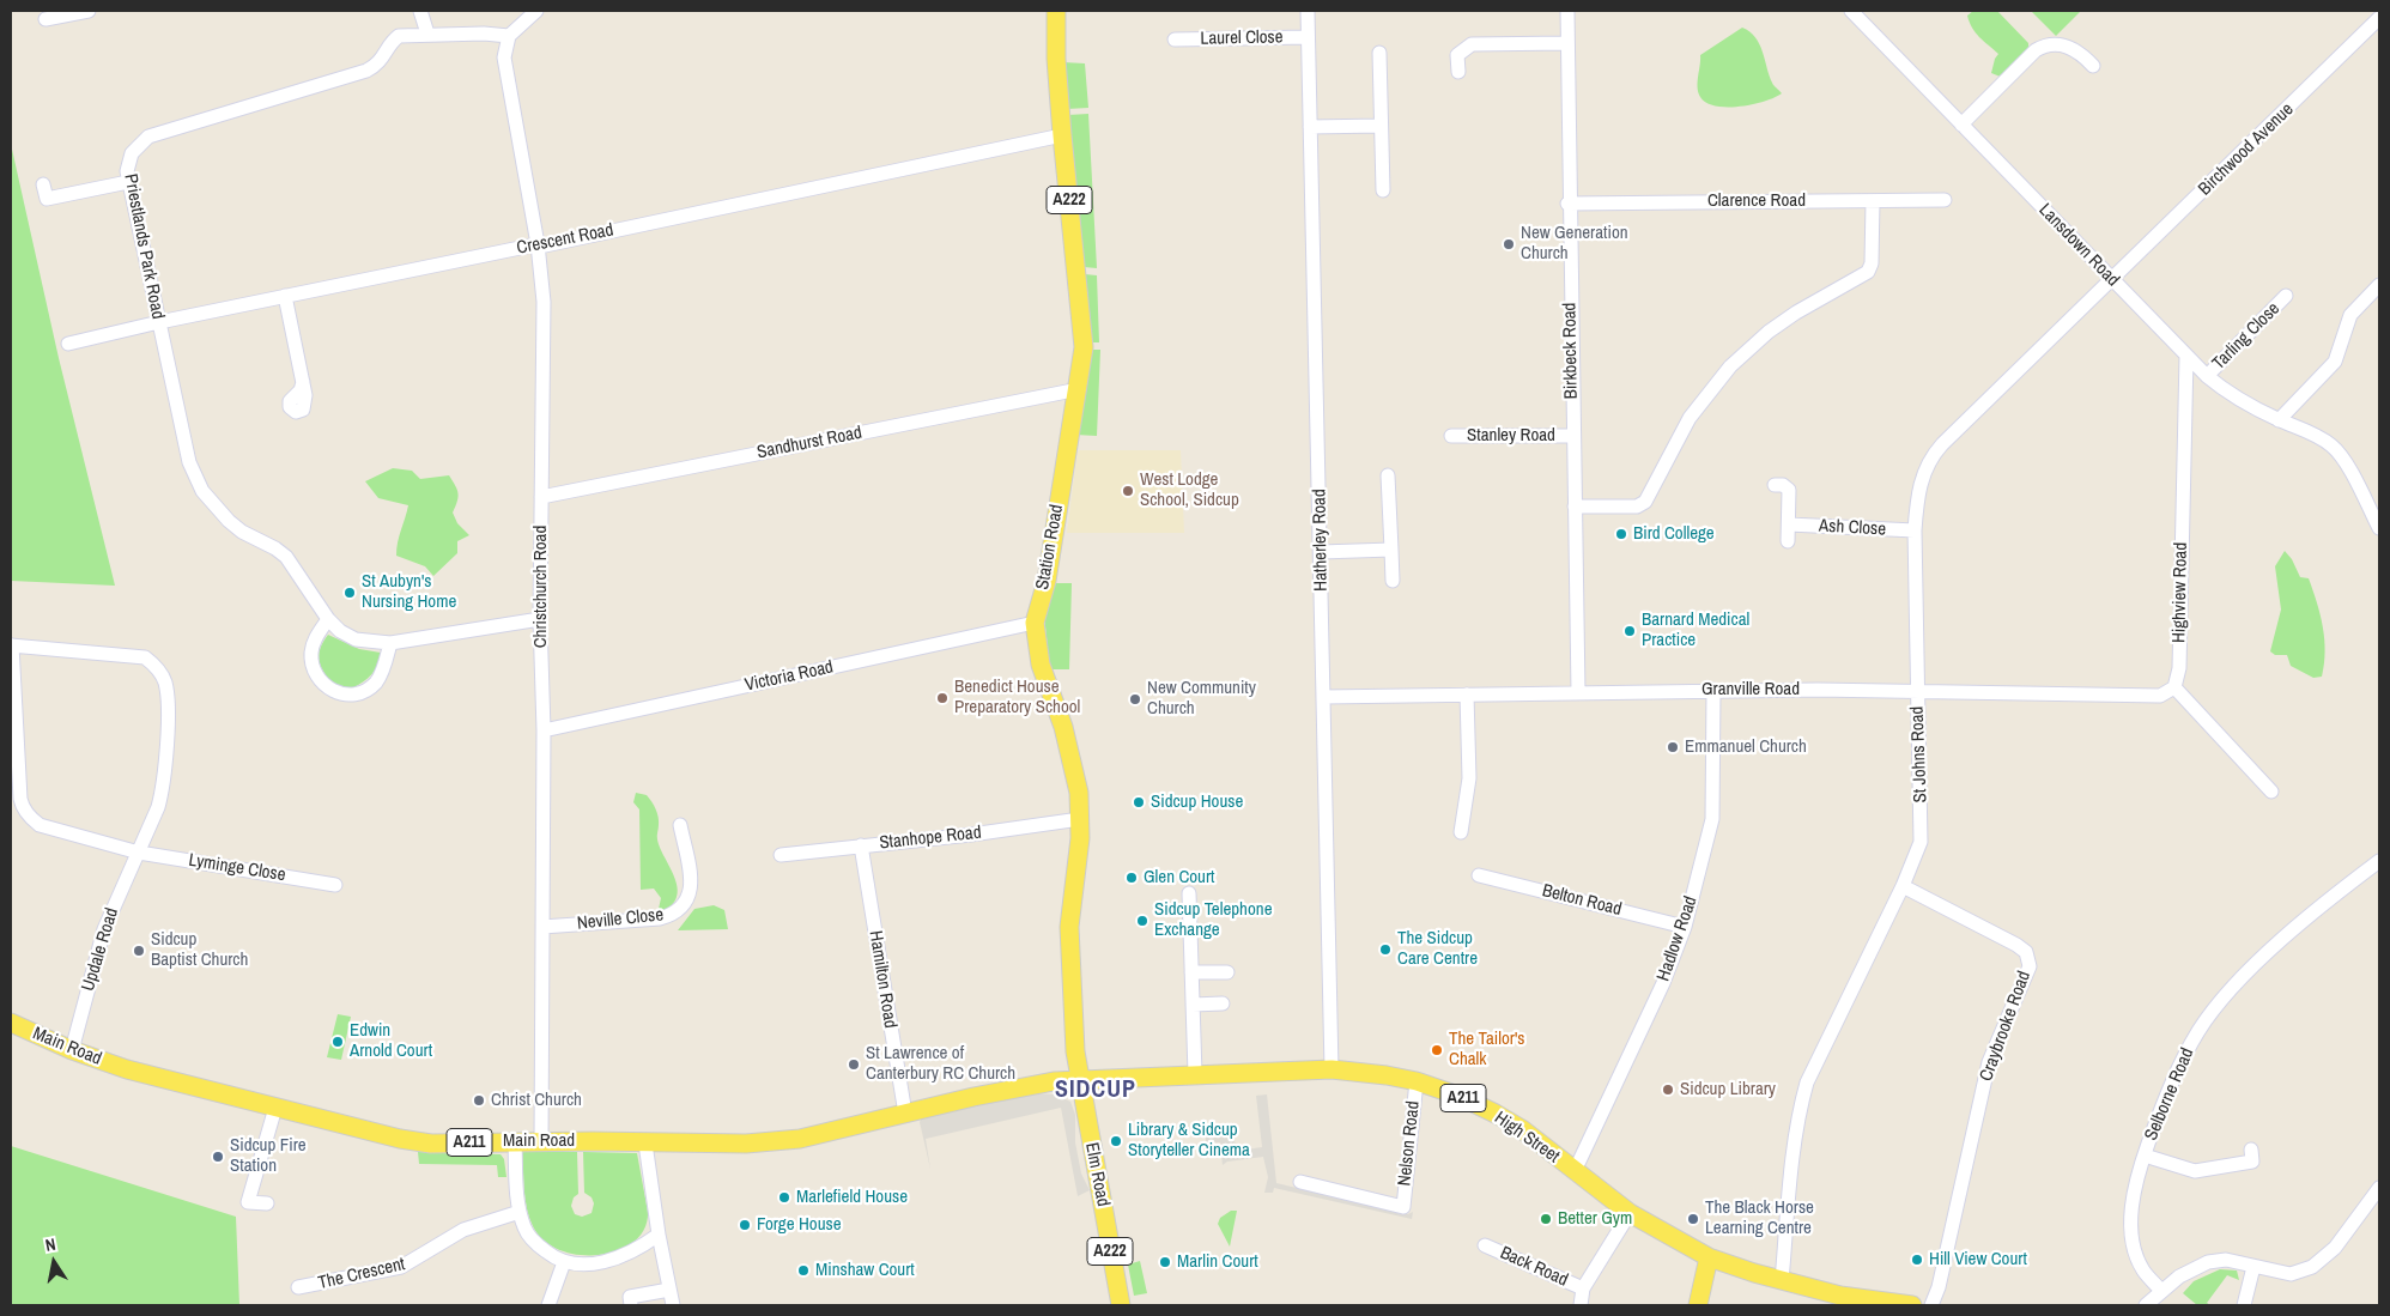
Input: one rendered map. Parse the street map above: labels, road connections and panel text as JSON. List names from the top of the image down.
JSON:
{
  "streets": {
    "main road": [
      "A222",
      "Station Road",
      "Main Road",
      "A211",
      "High Street",
      "Elm Road"
    ],
    "street": [
      "Laurel Close",
      "Birchwood Avenue",
      "Clarence Road",
      "Crescent Road",
      "Lansdown Road",
      "Priestlands Park Road",
      "Tarling Close",
      "Birkbeck Road",
      "Stanley Road",
      "Sandhurst Road",
      "Ash Close",
      "Hatherley Road",
      "Christchurch Road",
      "Highview Road",
      "Victoria Road",
      "Granville Road",
      "St Johns Road",
      "Stanhope Road",
      "Lyminge Close",
      "Belton Road",
      "Neville Close",
      "Hadlow Road",
      "Updale Road",
      "Hamilton Road",
      "Craybrooke Road",
      "Selborne Road",
      "Nelson Road",
      "Back Road",
      "The Crescent"
    ]
  },
  "crossings": [
    ["Laurel Close", "Hatherley Road"],
    ["Birchwood Avenue", "Lansdown Road"],
    ["Birchwood Avenue", "St Johns Road"],
    ["Clarence Road", "Birkbeck Road"],
    ["Crescent Road", "Priestlands Park Road"],
    ["Crescent Road", "Station Road"],
    ["Crescent Road", "Christchurch Road"],
    ["Lansdown Road", "Tarling Close"],
    ["Lansdown Road", "Highview Road"],
    ["Lansdown Road", "St Johns Road"],
    ["Priestlands Park Road", "Christchurch Road"],
    ["Birkbeck Road", "Stanley Road"],
    ["Birkbeck Road", "Granville Road"],
    ["Sandhurst Road", "Station Road"],
    ["Sandhurst Road", "Christchurch Road"],
    ["Ash Close", "St Johns Road"],
    ["Hatherley Road", "Granville Road"],
    ["Hatherley Road", "High Street"],
    ["Station Road", "Victoria Road"],
    ["Station Road", "Stanhope Road"],
    ["Station Road", "Main Road"],
    ["Station Road", "High Street"],
    ["Station Road", "Elm Road"],
    ["Christchurch Road", "Victoria Road"],
    ["Christchurch Road", "Neville Close"],
    ["Christchurch Road", "Main Road"],
    ["Christchurch Road", "The Crescent"],
    ["Highview Road", "Granville Road"],
    ["Granville Road", "St Johns Road"],
    ["Granville Road", "Hadlow Road"],
    ["St Johns Road", "Craybrooke Road"],
    ["St Johns Road", "High Street"],
    ["Stanhope Road", "Hamilton Road"],
    ["Lyminge Close", "Updale Road"],
    ["Belton Road", "Hadlow Road"],
    ["Hadlow Road", "High Street"],
    ["Updale Road", "Main Road"],
    ["Hamilton Road", "Main Road"],
    ["Main Road", "High Street"],
    ["Main Road", "Elm Road"],
    ["Main Road", "The Crescent"],
    ["High Street", "Nelson Road"],
    ["High Street", "Elm Road"]
  ],
  "districts": ["SIDCUP"],
  "places": [
    "New Generation Church",
    "West Lodge School, Sidcup",
    "Bird College",
    "St Aubyn's Nursing Home",
    "Barnard Medical Practice",
    "Benedict House Preparatory School",
    "New Community Church",
    "Emmanuel Church",
    "Sidcup House",
    "Glen Court",
    "Sidcup Telephone Exchange",
    "The Sidcup Care Centre",
    "Sidcup Baptist Church",
    "Edwin Arnold Court",
    "The Tailor's Chalk",
    "St Lawrence of Canterbury RC Church",
    "Sidcup Library",
    "Christ Church",
    "Library & Sidcup Storyteller Cinema",
    "Sidcup Fire Station",
    "Marlefield House",
    "Better Gym",
    "The Black Horse Learning Centre",
    "Forge House",
    "Hill View Court",
    "Marlin Court",
    "Minshaw Court"
  ],
  "north": "top"
}
